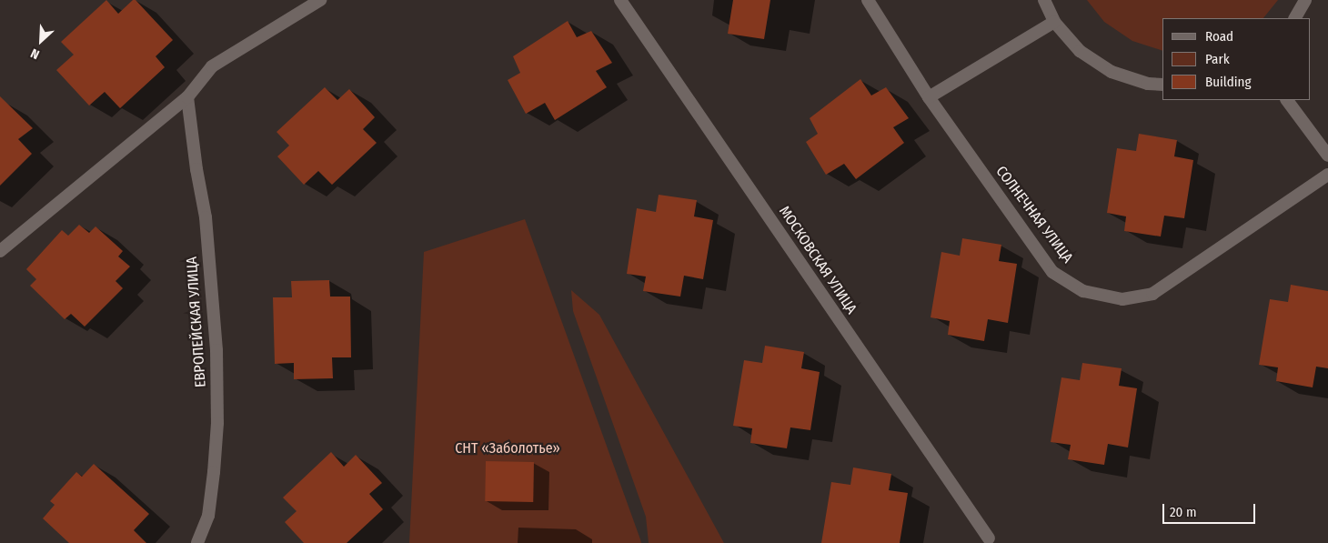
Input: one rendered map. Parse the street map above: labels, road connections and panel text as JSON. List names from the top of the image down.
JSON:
{
  "streets": {
    "street": ["СОЛНЕЧНАЯ УЛИЦА", "МОСКОВСКАЯ УЛИЦА", "ЕВРОПЕЙСКАЯ УЛИЦА"]
  },
  "parks": ["СНТ «Заболотье»"],
  "legend": ["Road", "Park", "Building"],
  "scale_bar": "20 m",
  "north": "bottom left"
}
